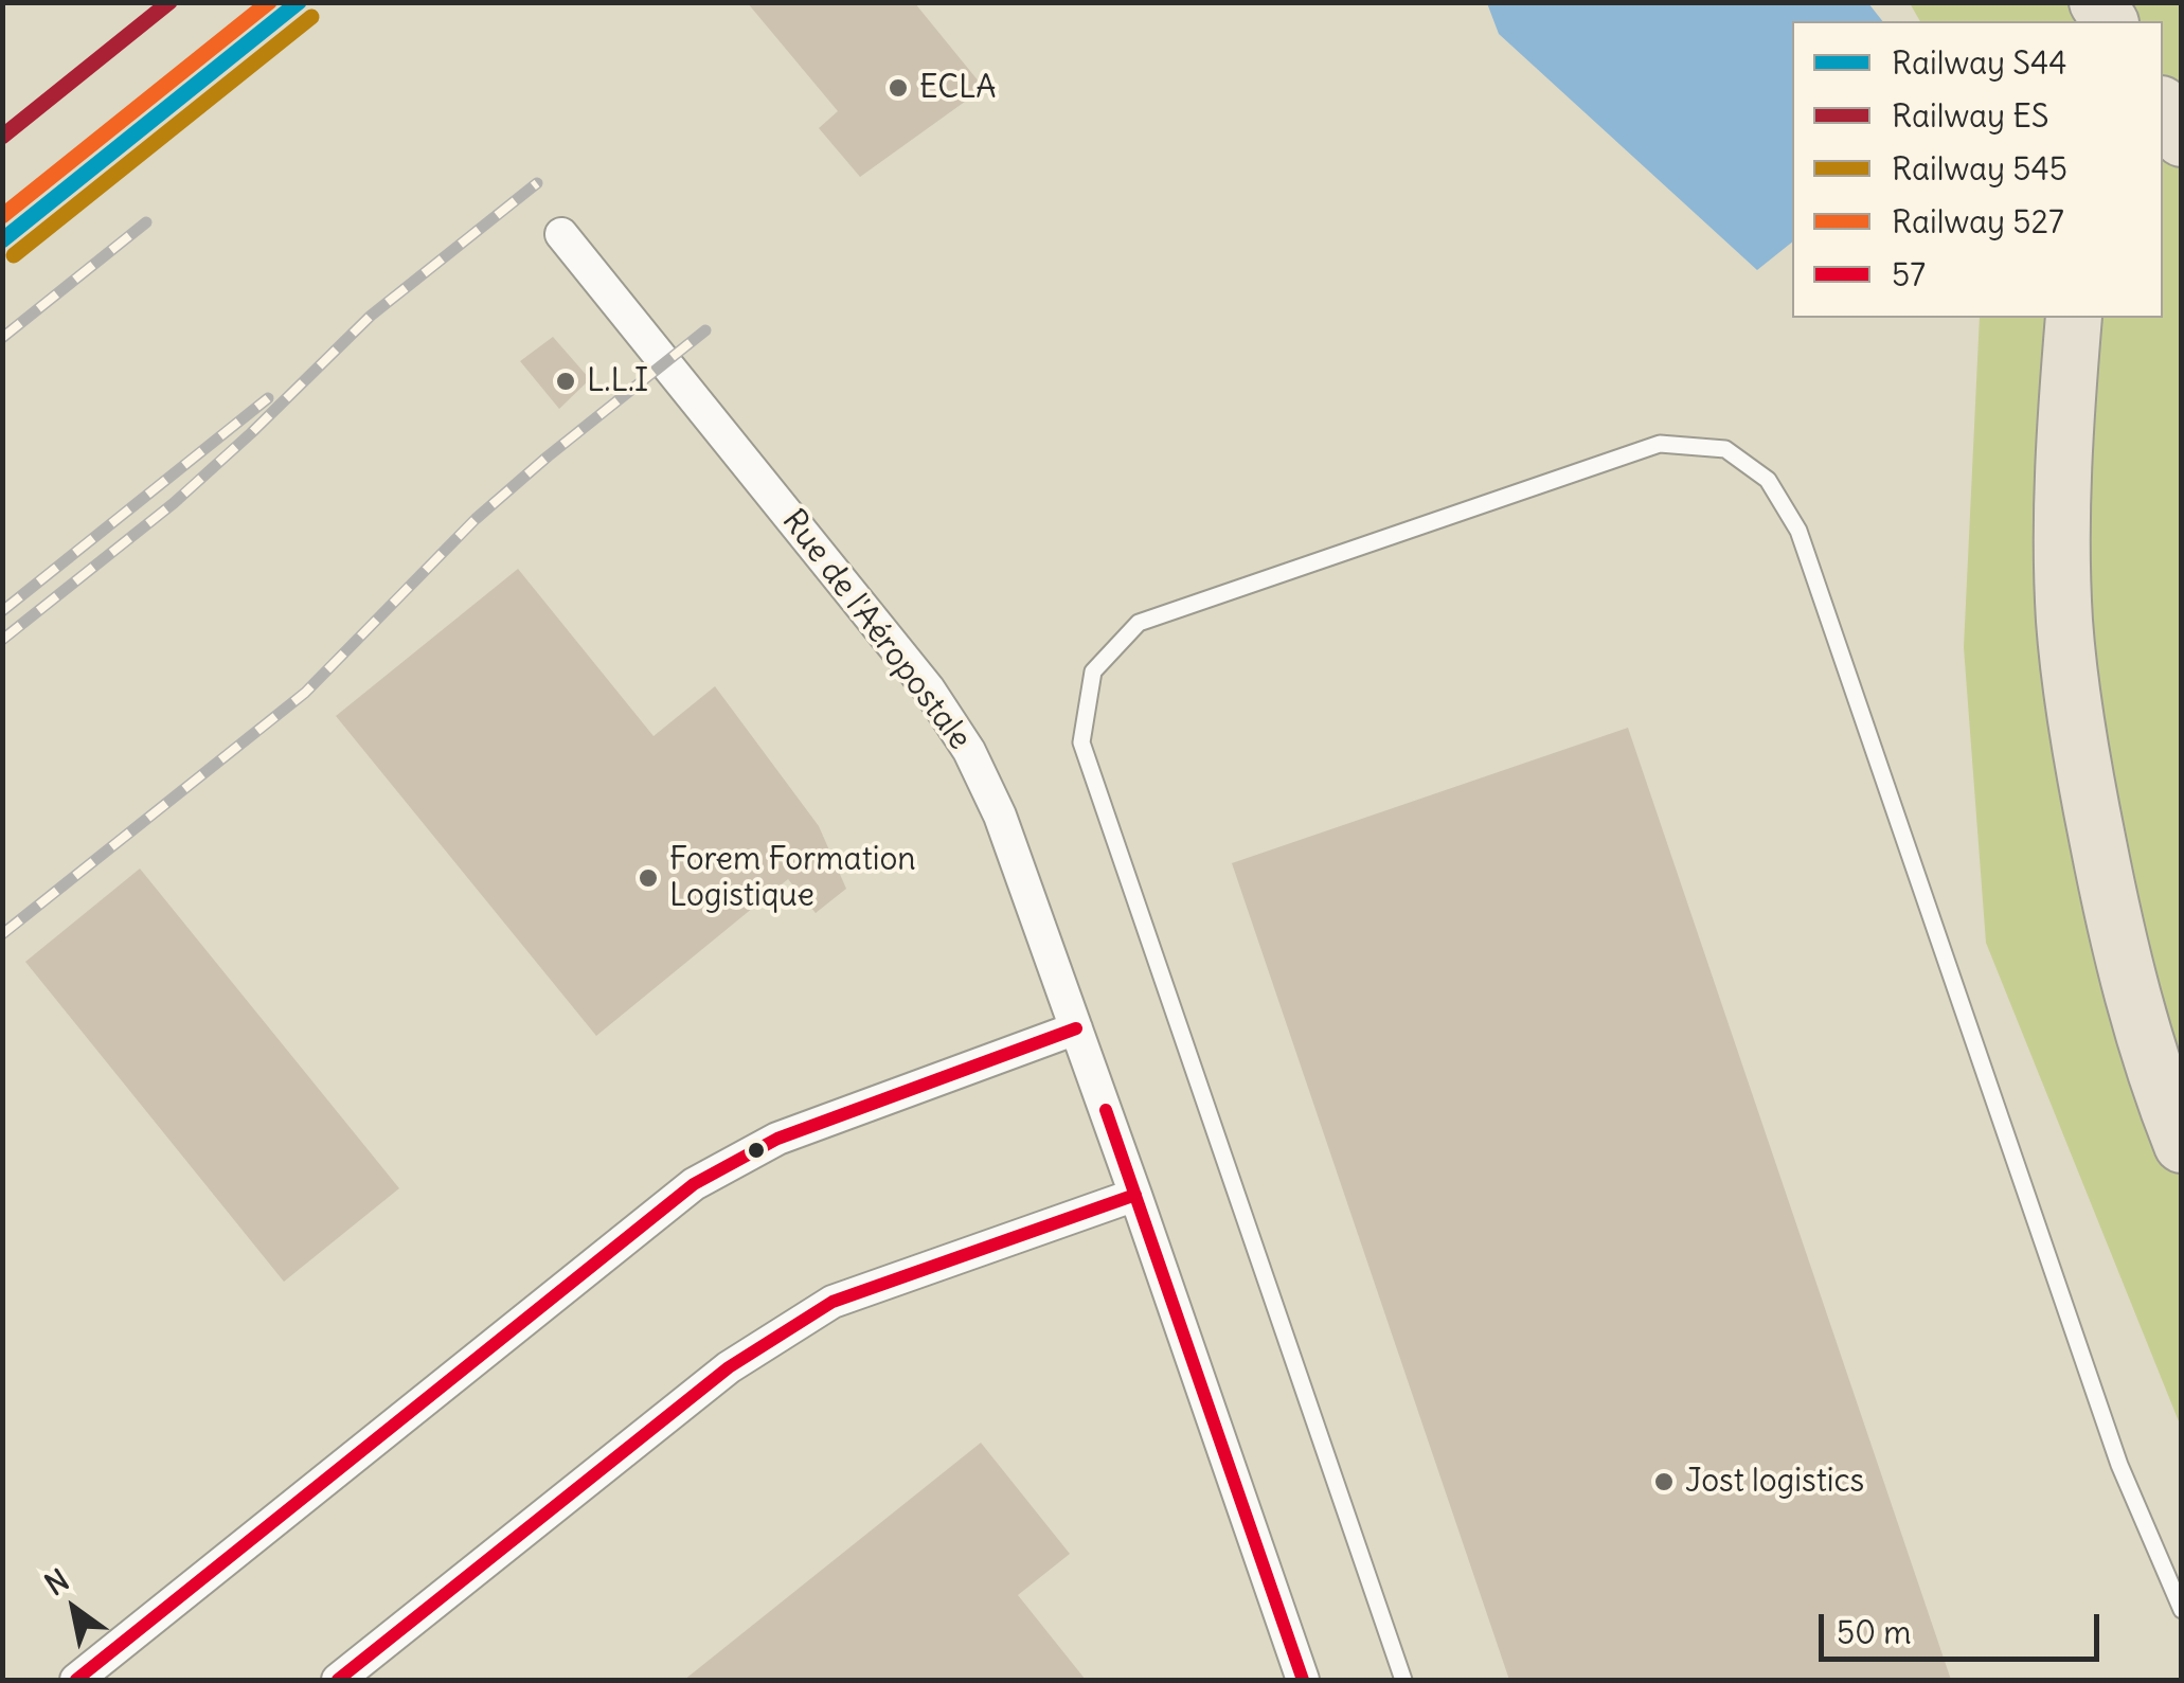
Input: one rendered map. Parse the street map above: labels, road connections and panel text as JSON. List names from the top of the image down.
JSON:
{
  "streets": {
    "street": ["Rue de l'Aéropostale"]
  },
  "places": [
    "ECLA",
    "L.L.I",
    "Forem Formation Logistique",
    "Jost logistics"
  ],
  "lines": [
    "rail line S44",
    "rail line ES",
    "rail line 527",
    "rail line 545",
    "transit line 57"
  ],
  "legend": [
    "Railway S44",
    "Railway ES",
    "Railway 545",
    "Railway 527",
    "57"
  ],
  "scale_bar": "50 m",
  "north": "top left"
}
